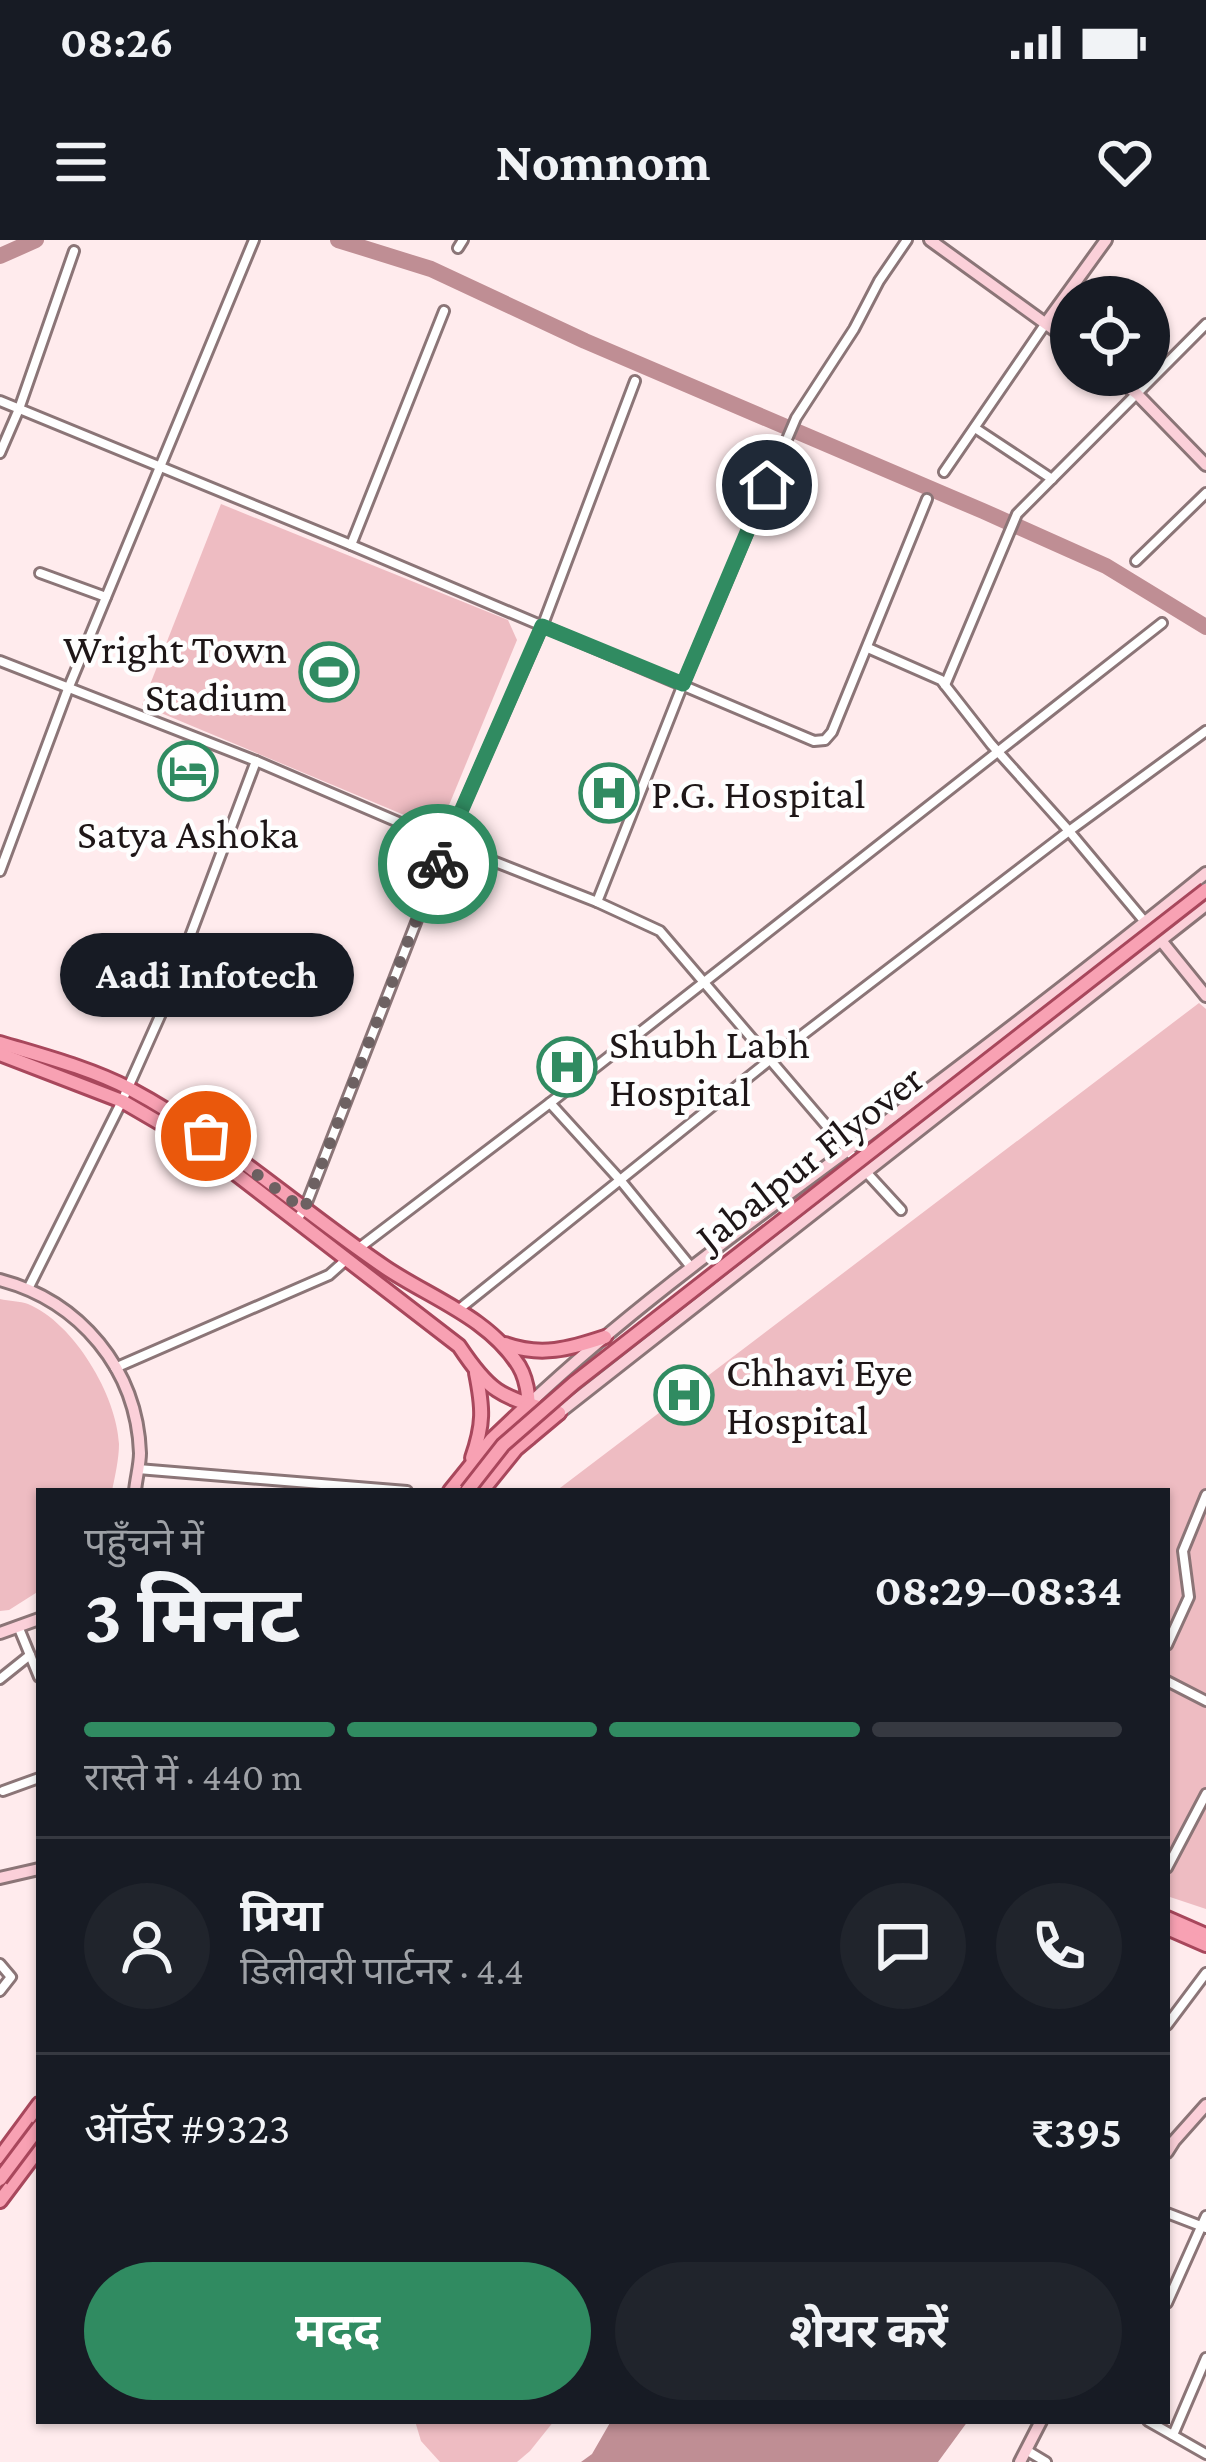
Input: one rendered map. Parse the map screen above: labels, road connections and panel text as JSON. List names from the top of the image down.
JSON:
{
  "streets": {
    "main road": ["Jabalpur Flyover"]
  },
  "places": {
    "sports": ["Wright Town Stadium"],
    "hotel": ["Satya Ashoka"],
    "hospital": ["P.G. Hospital", "Shubh Labh Hospital", "Chhavi Eye Hospital"],
    "other": ["Aadi Infotech"]
  },
  "page": {
    "status": "08:26",
    "header": "Nomnom",
    "bubble": "Aadi Infotech",
    "heading": ["3 मिनट", "पहुँचने में", "08:29–08:34"],
    "panel": [
      "प्रिया",
      "डिलीवरी पार्टनर · 4.4",
      "ऑर्डर #9323",
      "₹395"
    ],
    "bar": "रास्ते में · 440 m",
    "buttons": ["मदद", "शेयर करें"]
  }
}
